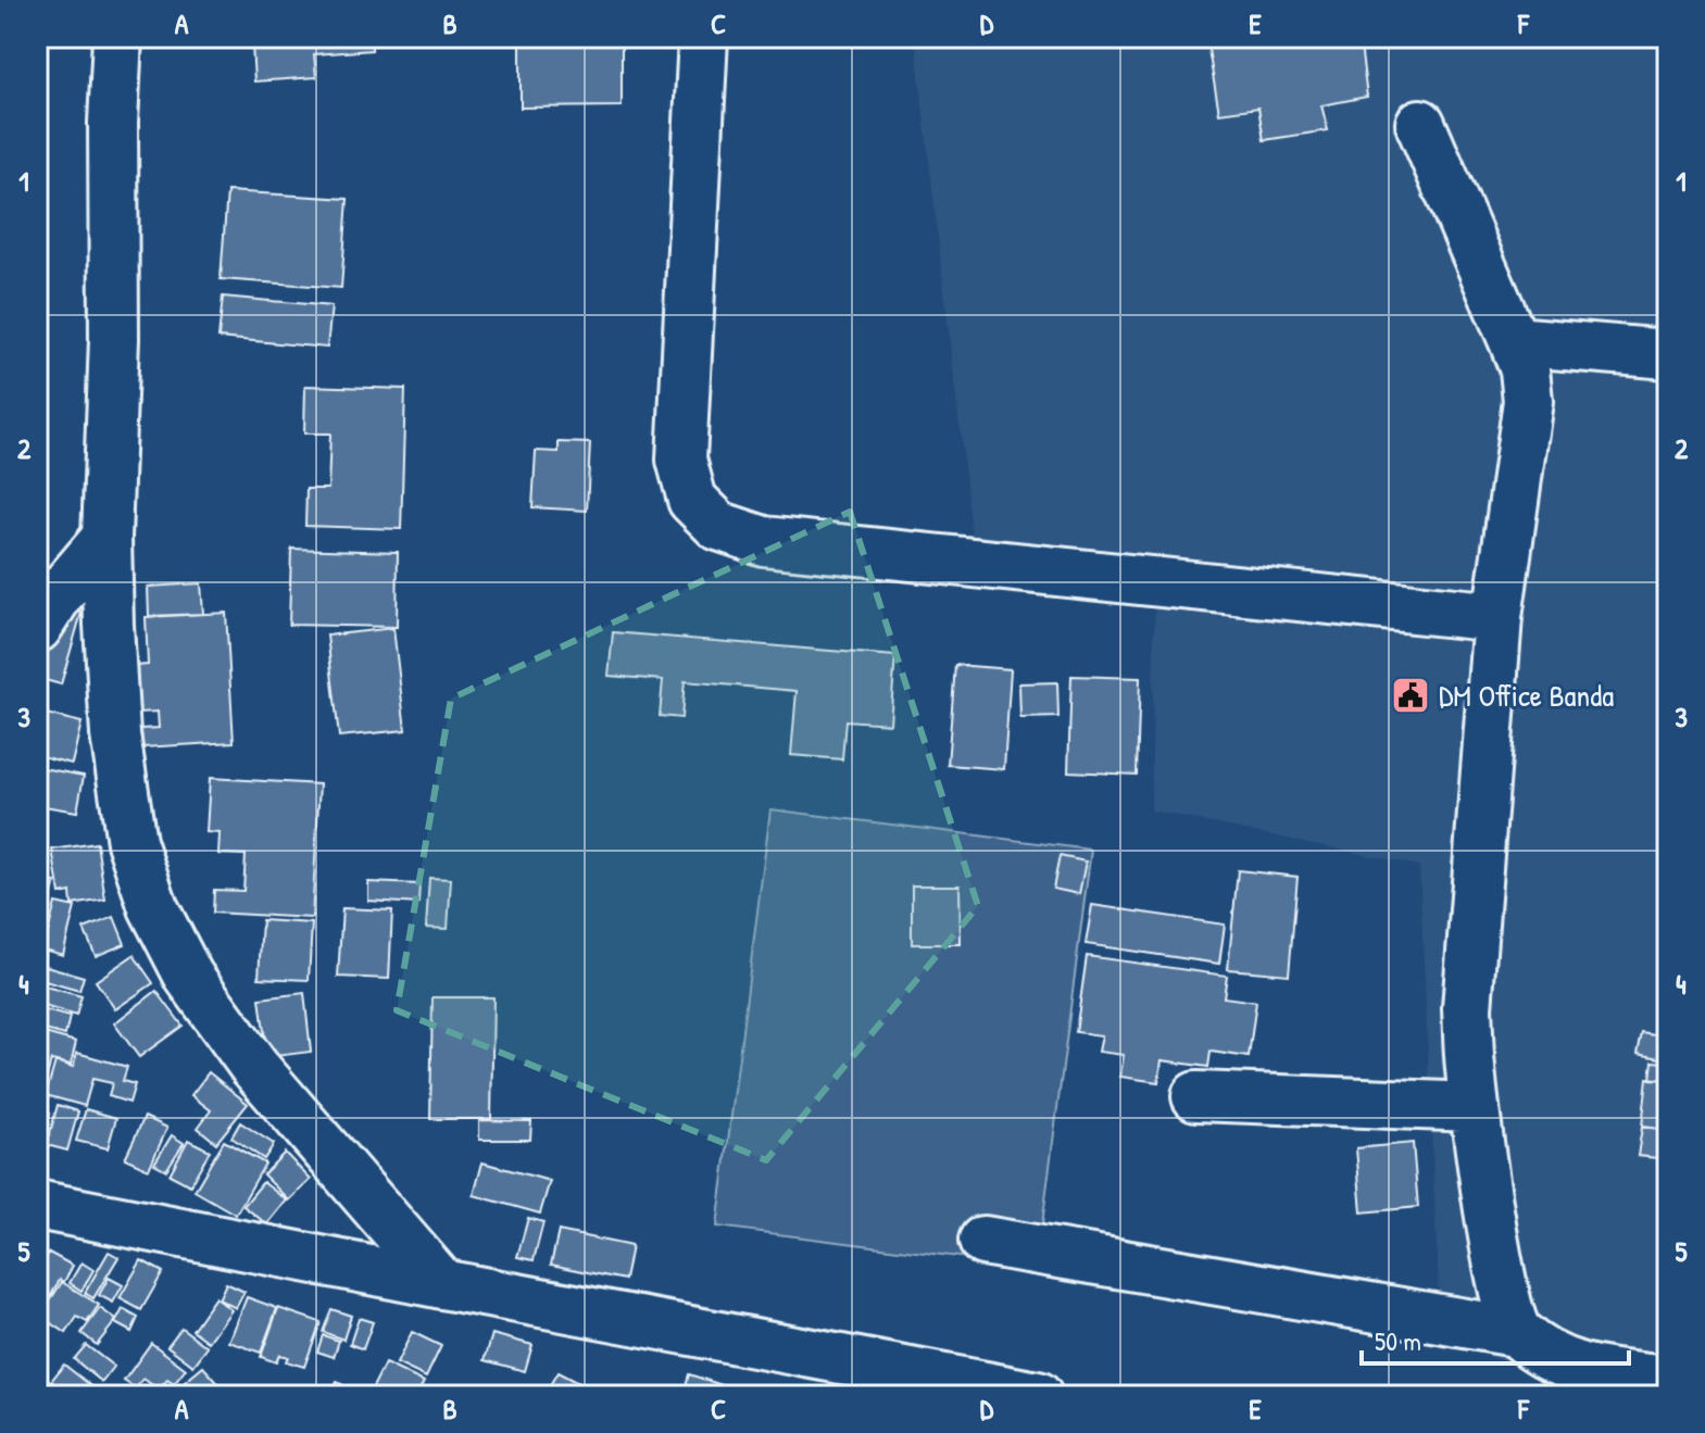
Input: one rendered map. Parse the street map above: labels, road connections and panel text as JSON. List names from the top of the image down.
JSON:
{
  "places": {
    "public building": ["DM Office Banda"]
  },
  "scale_bar": "50 m",
  "grid": {
    "columns": [
      "A",
      "B",
      "C",
      "D",
      "E",
      "F"
    ],
    "rows": [
      "1",
      "2",
      "3",
      "4",
      "5"
    ]
  }
}
